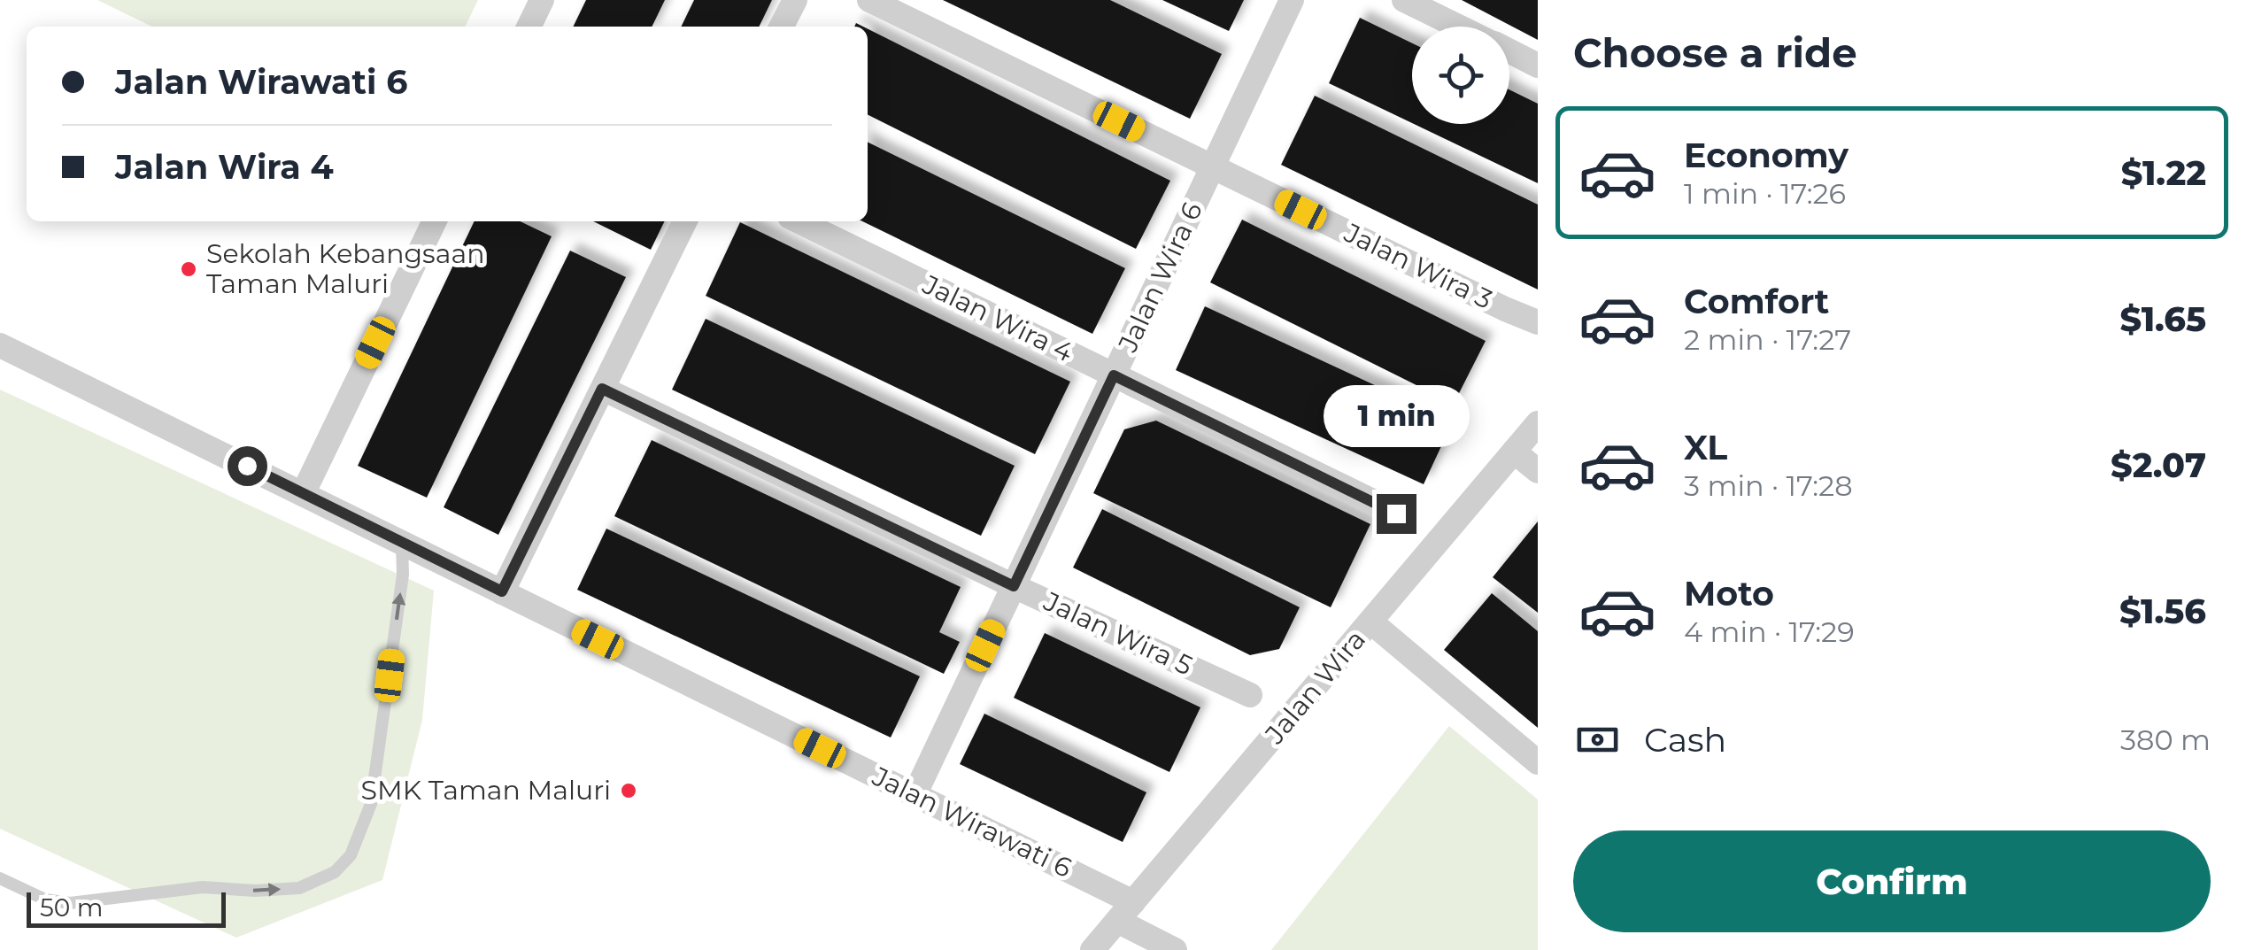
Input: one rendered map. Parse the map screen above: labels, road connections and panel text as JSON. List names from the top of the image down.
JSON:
{
  "streets": {
    "street": [
      "Jalan Wira 3",
      "Jalan Wira 6",
      "Jalan Wira 4",
      "Jalan Wira 5",
      "Jalan Wira",
      "Jalan Wirawati 6"
    ]
  },
  "crossings": [
    ["Jalan Wira 3", "Jalan Wira 6"],
    ["Jalan Wira 6", "Jalan Wira 4"],
    ["Jalan Wira 6", "Jalan Wira 5"],
    ["Jalan Wira 6", "Jalan Wirawati 6"],
    ["Jalan Wira", "Jalan Wirawati 6"]
  ],
  "places": ["Sekolah Kebangsaan Taman Maluri", "SMK Taman Maluri"],
  "scale_bar": "50 m",
  "page": {
    "heading": "Choose a ride",
    "banner": ["Jalan Wirawati 6", "Jalan Wira 4"],
    "list": [
      {
        "name": "Economy",
        "note": "1 min · 17:26",
        "value": "$1.22"
      },
      {
        "name": "Comfort",
        "note": "2 min · 17:27",
        "value": "$1.65"
      },
      {
        "name": "XL",
        "note": "3 min · 17:28",
        "value": "$2.07"
      },
      {
        "name": "Moto",
        "note": "4 min · 17:29",
        "value": "$1.56"
      }
    ],
    "bubble": "1 min",
    "pay": ["Cash", "380 m"],
    "buttons": "Confirm",
    "scale": "50 m"
  }
}
